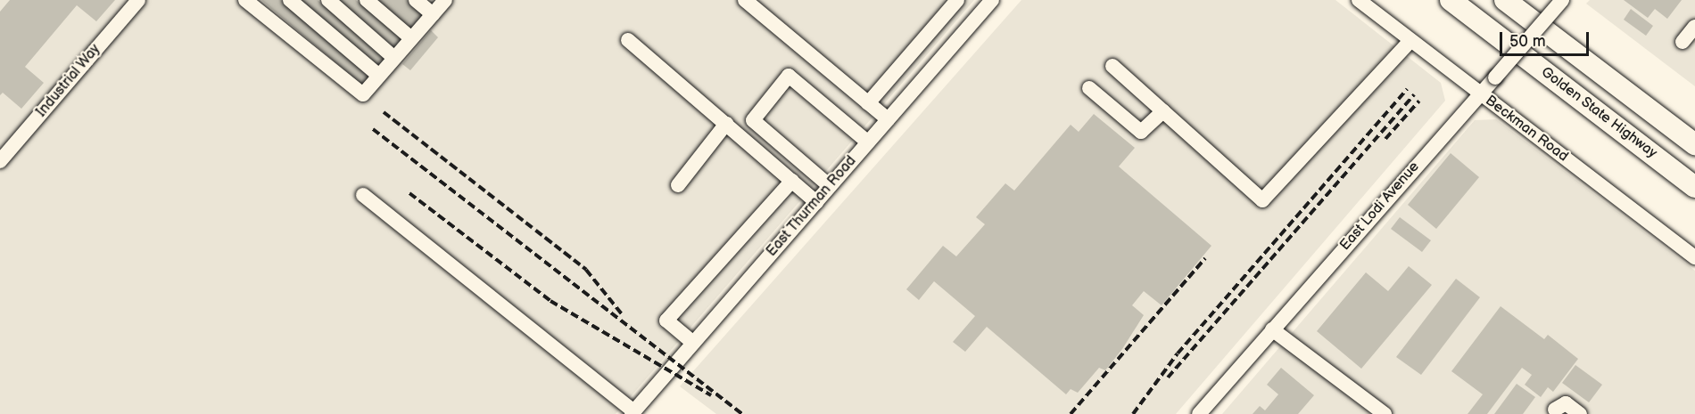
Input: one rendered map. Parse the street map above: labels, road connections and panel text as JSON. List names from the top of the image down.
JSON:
{
  "streets": {
    "highway": ["Golden State Highway"],
    "street": [
      "Industrial Way",
      "Beckman Road",
      "East Thurman Road",
      "East Lodi Avenue"
    ]
  },
  "crossings": [
    ["Beckman Road", "East Lodi Avenue"]
  ],
  "scale_bar": "50 m"
}
